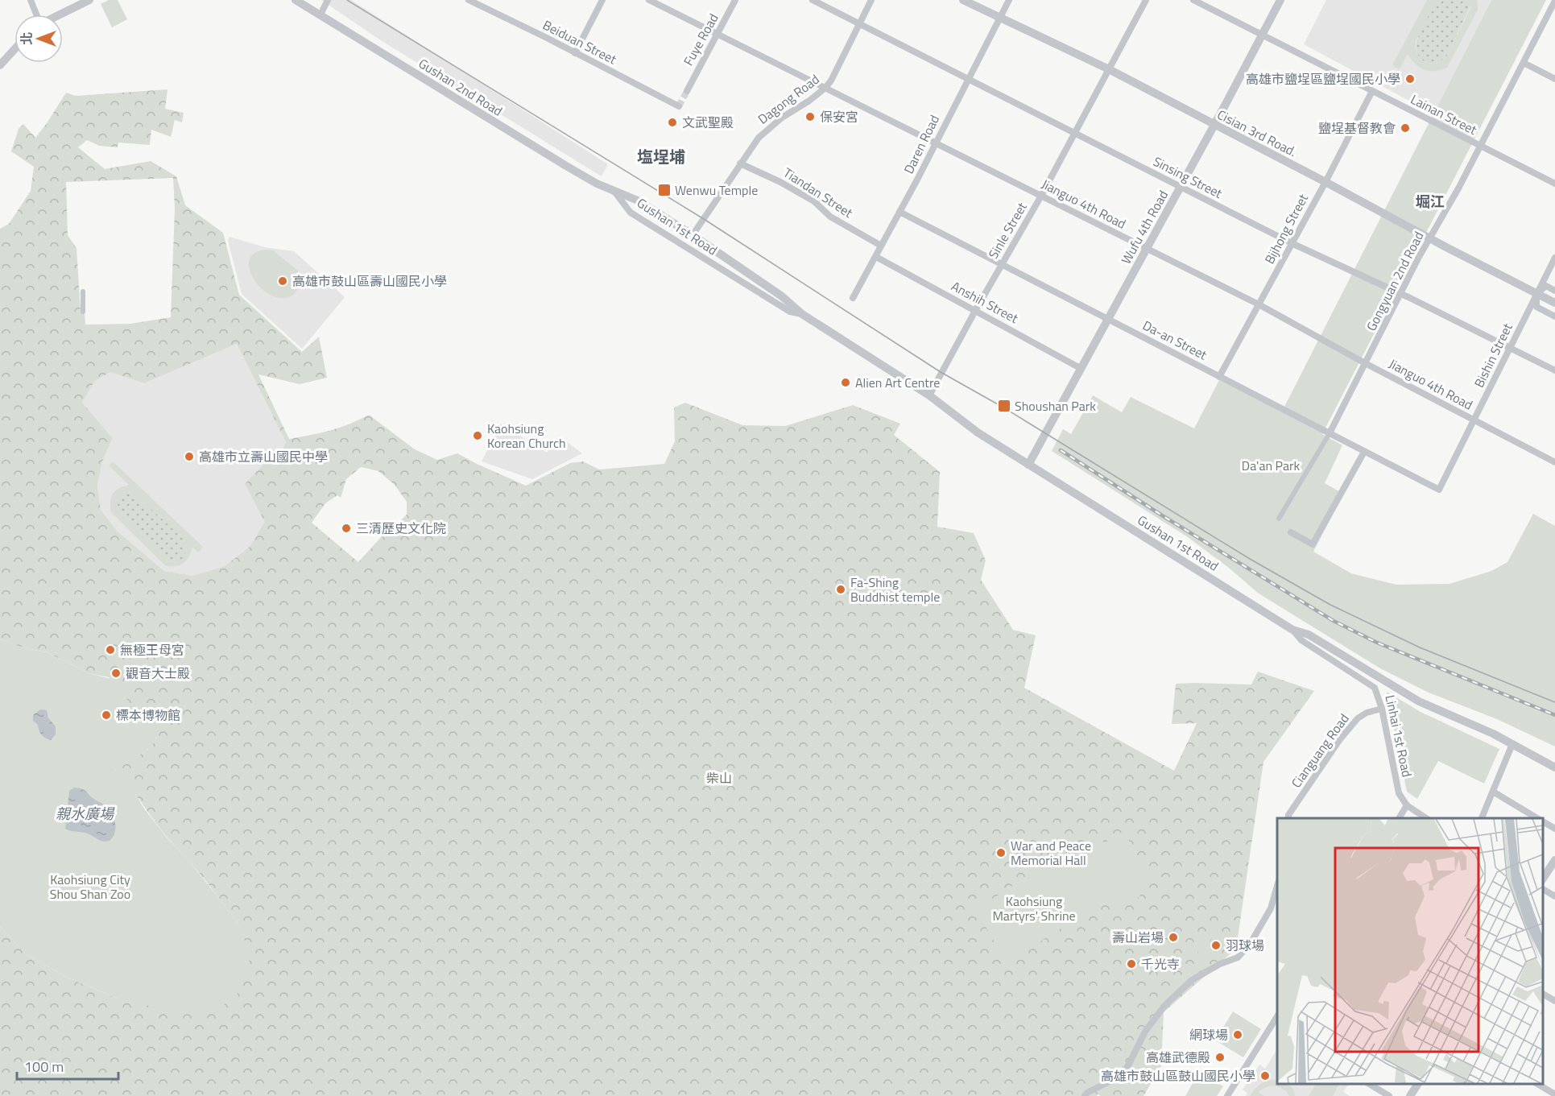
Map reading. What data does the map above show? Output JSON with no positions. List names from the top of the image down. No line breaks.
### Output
{"streets":{"street":["Fuye Road","Beiduan Street","Gushan 2nd Road","Dagong Road","Lainan Street","Cisian 3rd Road.","Daren Road","Sinsing Street","Tiandan Street","Jianguo 4th Road","Gushan 1st Road","Wufu 4th Road","Bijhong Street","Sinle Street","Gongyuan 2nd Road","Anshih Street","Da-an Street","Bishin Street","Linhai 1st Road","Cianguang Road"]},"crossings":[["Fuye Road","Jianguo 4th Road"],["Gushan 2nd Road","Gushan 1st Road"],["Dagong Road","Sinsing Street"],["Dagong Road","Tiandan Street"],["Dagong Road","Jianguo 4th Road"],["Dagong Road","Gushan 1st Road"],["Lainan Street","Wufu 4th Road"],["Lainan Street","Bijhong Street"],["Lainan Street","Gongyuan 2nd Road"],["Cisian 3rd Road.","Daren Road"],["Cisian 3rd Road.","Wufu 4th Road"],["Cisian 3rd Road.","Bijhong Street"],["Cisian 3rd Road.","Sinle Street"],["Cisian 3rd Road.","Gongyuan 2nd Road"],["Cisian 3rd Road.","Bishin Street"],["Daren Road","Sinsing Street"],["Daren Road","Tiandan Street"],["Daren Road","Jianguo 4th Road"],["Daren Road","Anshih Street"],["Daren Road","Da-an Street"],["Sinsing Street","Wufu 4th Road"],["Sinsing Street","Bijhong Street"],["Sinsing Street","Sinle Street"],["Sinsing Street","Gongyuan 2nd Road"],["Sinsing Street","Bishin Street"],["Jianguo 4th Road","Wufu 4th Road"],["Jianguo 4th Road","Bijhong Street"],["Jianguo 4th Road","Sinle Street"],["Jianguo 4th Road","Gongyuan 2nd Road"],["Jianguo 4th Road","Bishin Street"],["Gushan 1st Road","Wufu 4th Road"],["Gushan 1st Road","Sinle Street"],["Gushan 1st Road","Linhai 1st Road"],["Wufu 4th Road","Anshih Street"],["Wufu 4th Road","Da-an Street"],["Bijhong Street","Da-an Street"],["Sinle Street","Anshih Street"],["Sinle Street","Da-an Street"],["Gongyuan 2nd Road","Da-an Street"],["Da-an Street","Bishin Street"],["Linhai 1st Road","Cianguang Road"]],"districts":["塩埕埔","堀江"],"water":["親水廣場"],"parks":["Da'an Park","柴山","Kaohsiung City Shou Shan Zoo","Kaohsiung Martyrs' Shrine"],"places":{"other":["高雄市鹽埕區鹽埕國民小學","保安宮","文武聖殿","鹽埕基督教會","高雄市鼓山區壽山國民小學","Alien Art Centre","Kaohsiung Korean Church","高雄市立壽山國民中學","三清歷史文化院","Fa-Shing Buddhist temple","無極王母宮","觀音大士殿","標本博物館","War and Peace Memorial Hall","壽山岩場","羽球場","千光寺","網球場","高雄武德殿","高雄市鼓山區鼓山國民小學"],"transit":["Wenwu Temple","Shoushan Park"]},"scale_bar":"100 m","north":"left"}
